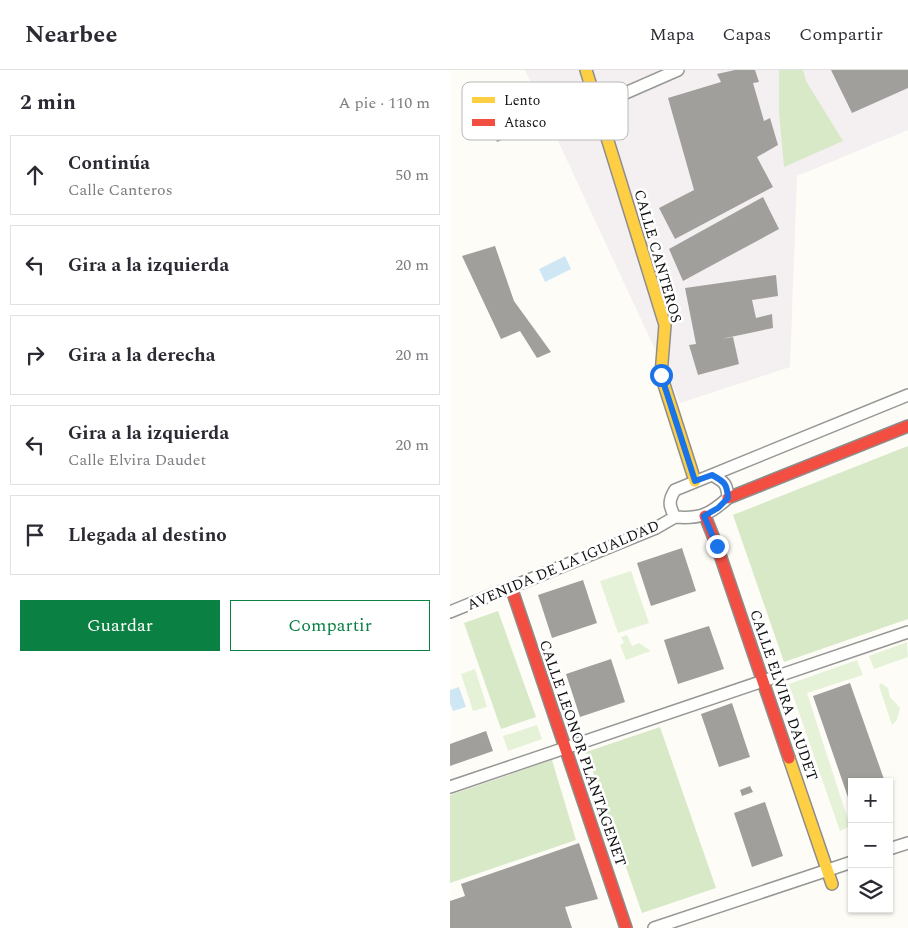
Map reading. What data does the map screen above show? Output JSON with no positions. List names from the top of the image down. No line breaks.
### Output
{"streets":{"street":["CALLE CANTEROS","AVENIDA DE LA IGUALDAD","CALLE ELVIRA DAUDET","CALLE LEONOR PLANTAGENET"]},"crossings":[["CALLE CANTEROS","AVENIDA DE LA IGUALDAD"],["CALLE CANTEROS","CALLE ELVIRA DAUDET"],["AVENIDA DE LA IGUALDAD","CALLE ELVIRA DAUDET"],["AVENIDA DE LA IGUALDAD","CALLE LEONOR PLANTAGENET"]],"legend":["Lento","Atasco"],"page":{"header":"Nearbee","nav":["Mapa","Capas","Compartir"],"heading":["2 min","A pie · 110 m"],"list":[["Continúa","Calle Canteros","50 m"],["Gira a la izquierda","20 m"],["Gira a la derecha","20 m"],["Gira a la izquierda","Calle Elvira Daudet","20 m"],"Llegada al destino"],"buttons":["Guardar","Compartir"],"map_buttons":["+","−"]}}
